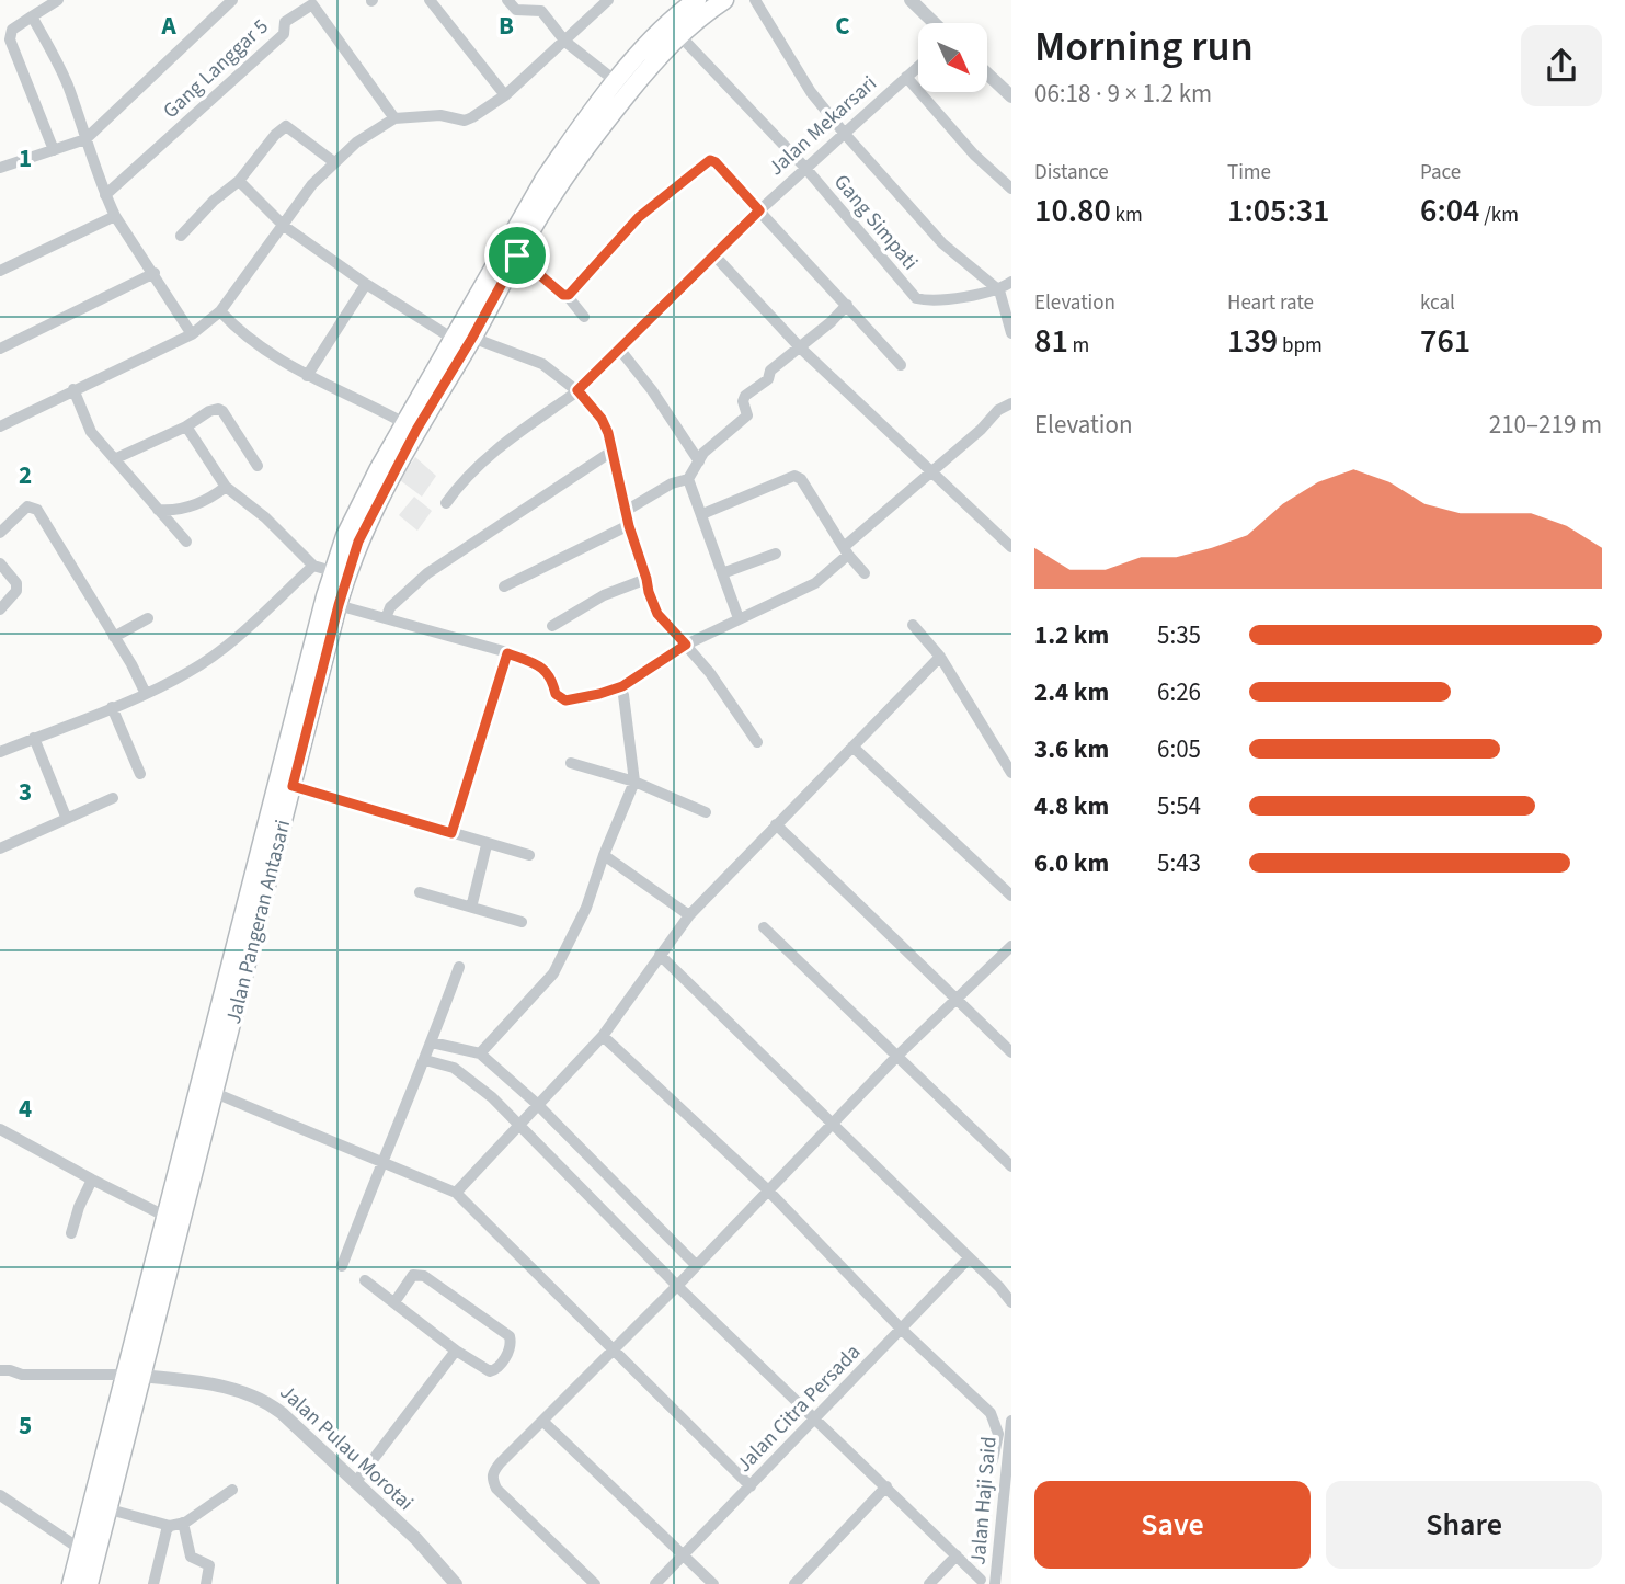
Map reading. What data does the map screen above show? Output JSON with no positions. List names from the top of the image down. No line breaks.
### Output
{"streets":{"main road":["Jalan Pangeran Antasari"],"street":["Gang Langgar 5","Jalan Mekarsari","Gang Simpati","Jalan Citra Persada","Jalan Pulau Morotai","Jalan Haji Said"]},"crossings":[["Jalan Mekarsari","Gang Simpati"],["Gang Simpati","Jalan Pangeran Antasari"],["Jalan Pangeran Antasari","Jalan Pulau Morotai"]],"north":"bottom right","page":{"heading":["Morning run","06:18 · 9 × 1.2 km"],"stats":[["Distance","10.80 km"],["Time","1:05:31"],["Pace","6:04 /km"],["Elevation","81 m"],["Heart rate","139 bpm"],["kcal","761"]],"chart":["Elevation","210–219 m"],"list":[{"name":"1.2 km","note":"5:35"},{"name":"2.4 km","note":"6:26"},{"name":"3.6 km","note":"6:05"},{"name":"4.8 km","note":"5:54"},{"name":"6.0 km","note":"5:43"}],"buttons":["Save","Share"]},"grid":{"columns":["A","B","C"],"rows":["1","2","3","4","5"]}}
